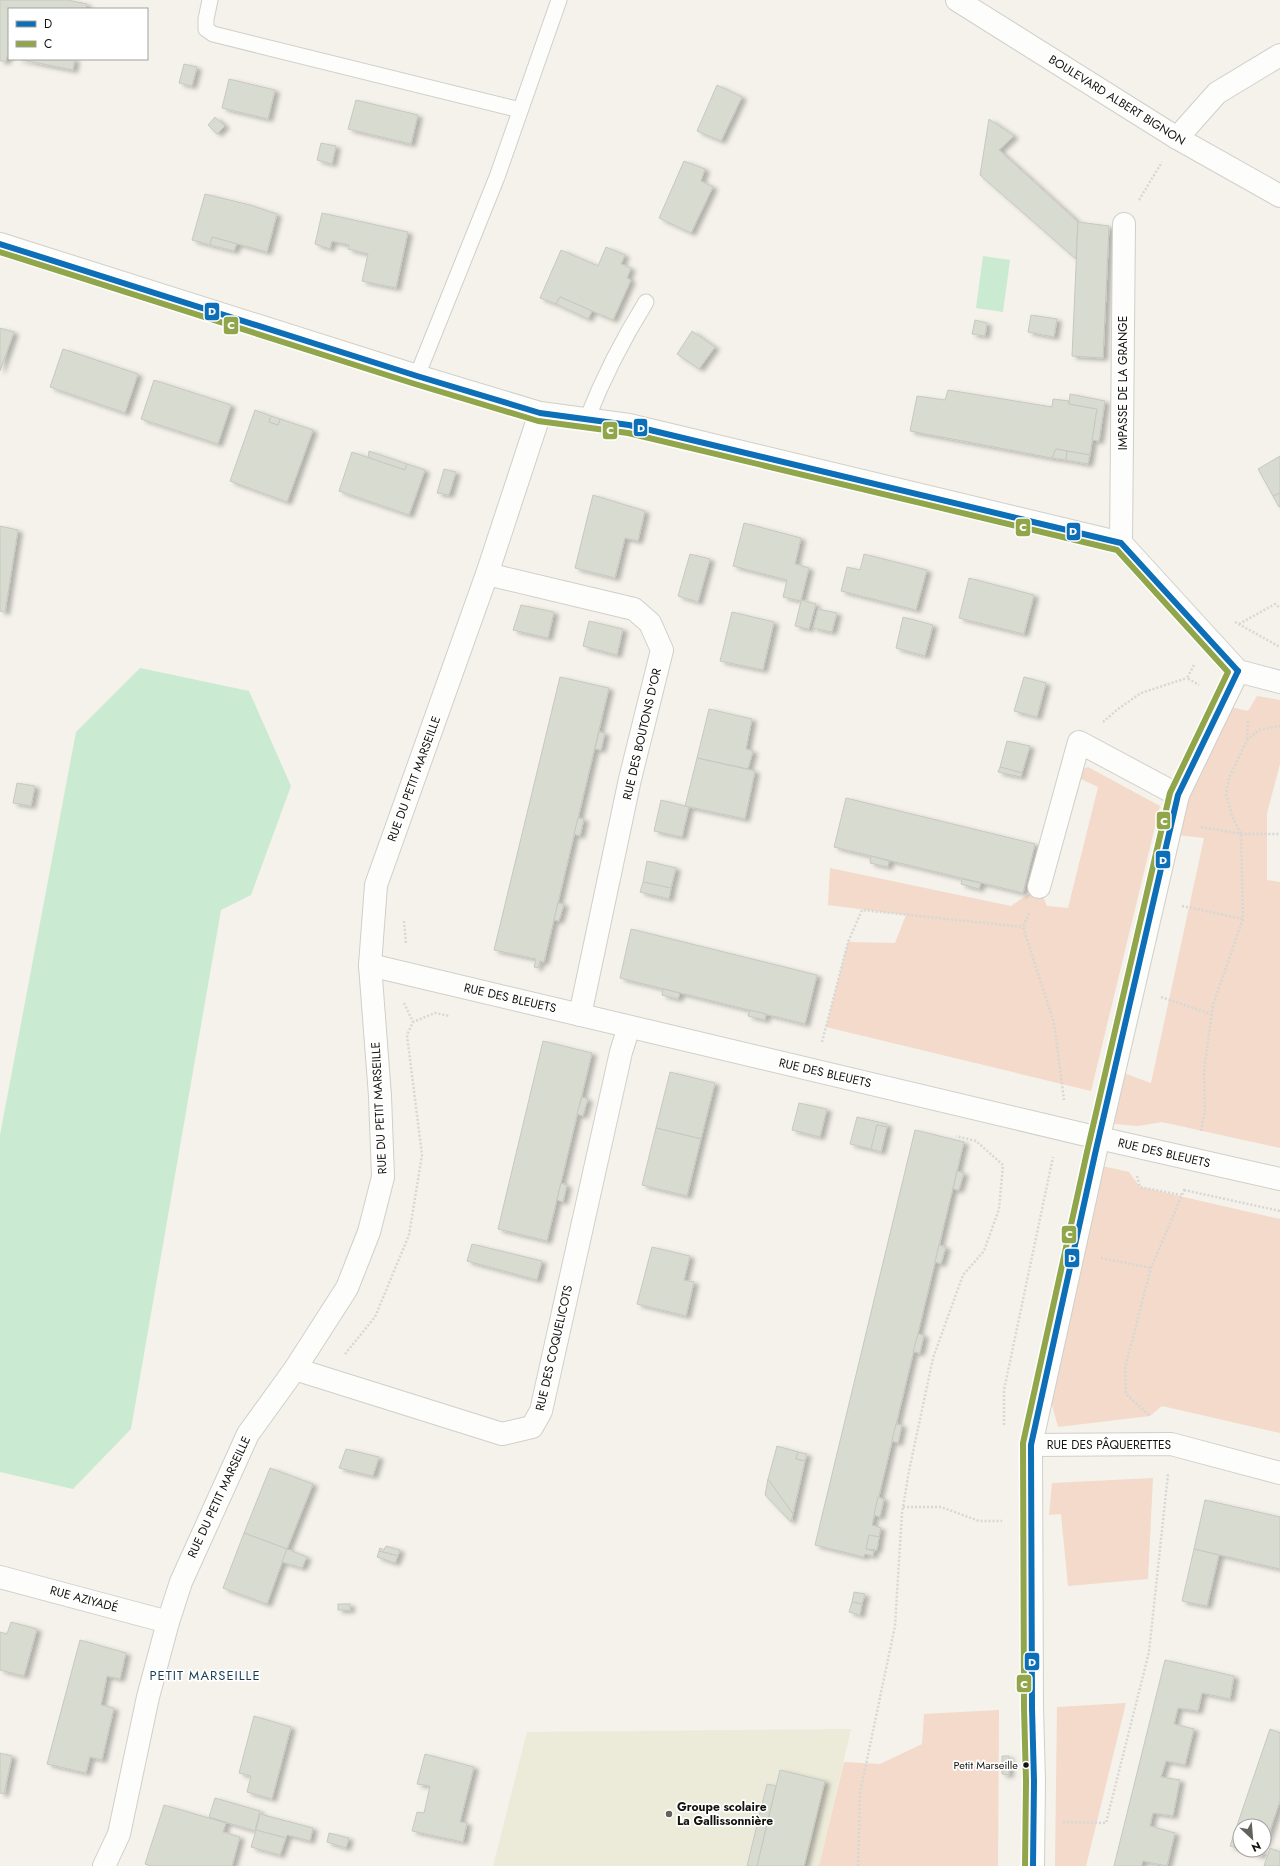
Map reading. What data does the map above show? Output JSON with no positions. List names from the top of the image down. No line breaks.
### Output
{"streets":{"street":["BOULEVARD ALBERT BIGNON","IMPASSE DE LA GRANGE","RUE DES BOUTONS D'OR","RUE DU PETIT MARSEILLE","RUE DES BLEUETS","RUE DES COQUELICOTS","RUE DES PÂQUERETTES","RUE AZIYADÉ"]},"crossings":[["RUE DES BOUTONS D'OR","RUE DU PETIT MARSEILLE"],["RUE DES BOUTONS D'OR","RUE DES BLEUETS"],["RUE DU PETIT MARSEILLE","RUE DES BLEUETS"],["RUE DU PETIT MARSEILLE","RUE DES COQUELICOTS"],["RUE DU PETIT MARSEILLE","RUE AZIYADÉ"],["RUE DES BLEUETS","RUE DES COQUELICOTS"]],"districts":["PETIT MARSEILLE"],"places":["Petit Marseille","Groupe scolaire La Gallissonnière"],"lines":["transit line D","transit line C"],"legend":["D","C"],"north":"bottom right"}
